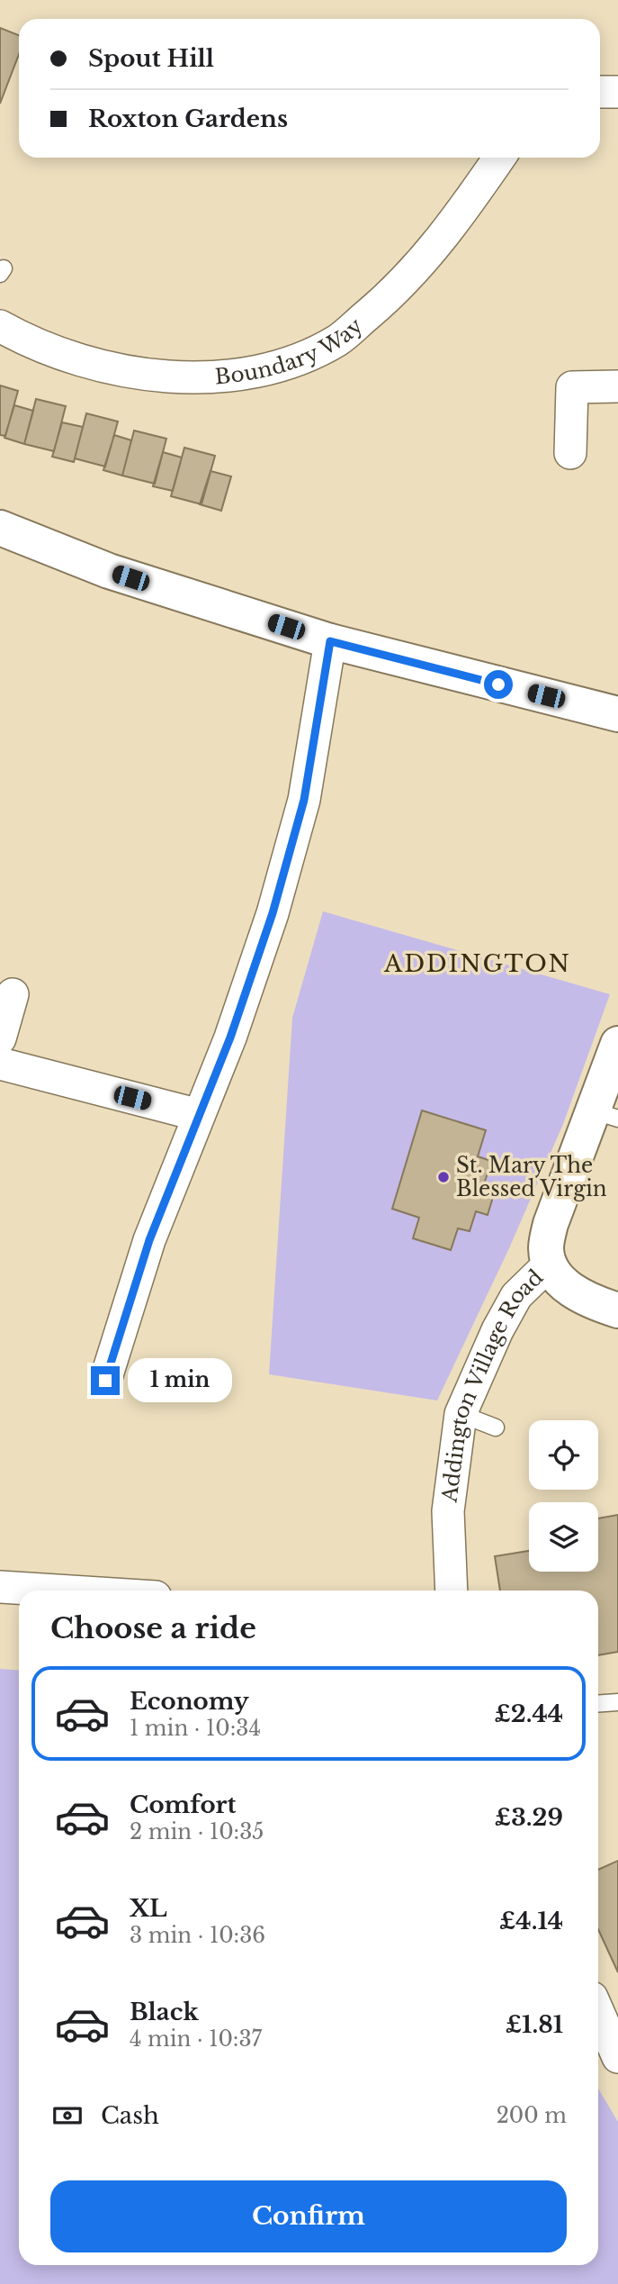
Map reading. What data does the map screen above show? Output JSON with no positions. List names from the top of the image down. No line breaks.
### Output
{"streets":{"street":["Boundary Way","Addington Village Road"]},"districts":["ADDINGTON"],"places":["St. Mary The Blessed Virgin"],"page":{"banner":["Spout Hill","Roxton Gardens"],"bubble":"1 min","heading":"Choose a ride","list":[{"name":"Economy","note":"1 min · 10:34","value":"£2.44"},{"name":"Comfort","note":"2 min · 10:35","value":"£3.29"},{"name":"XL","note":"3 min · 10:36","value":"£4.14"},{"name":"Black","note":"4 min · 10:37","value":"£1.81"}],"pay":["Cash","200 m"],"buttons":"Confirm"}}
